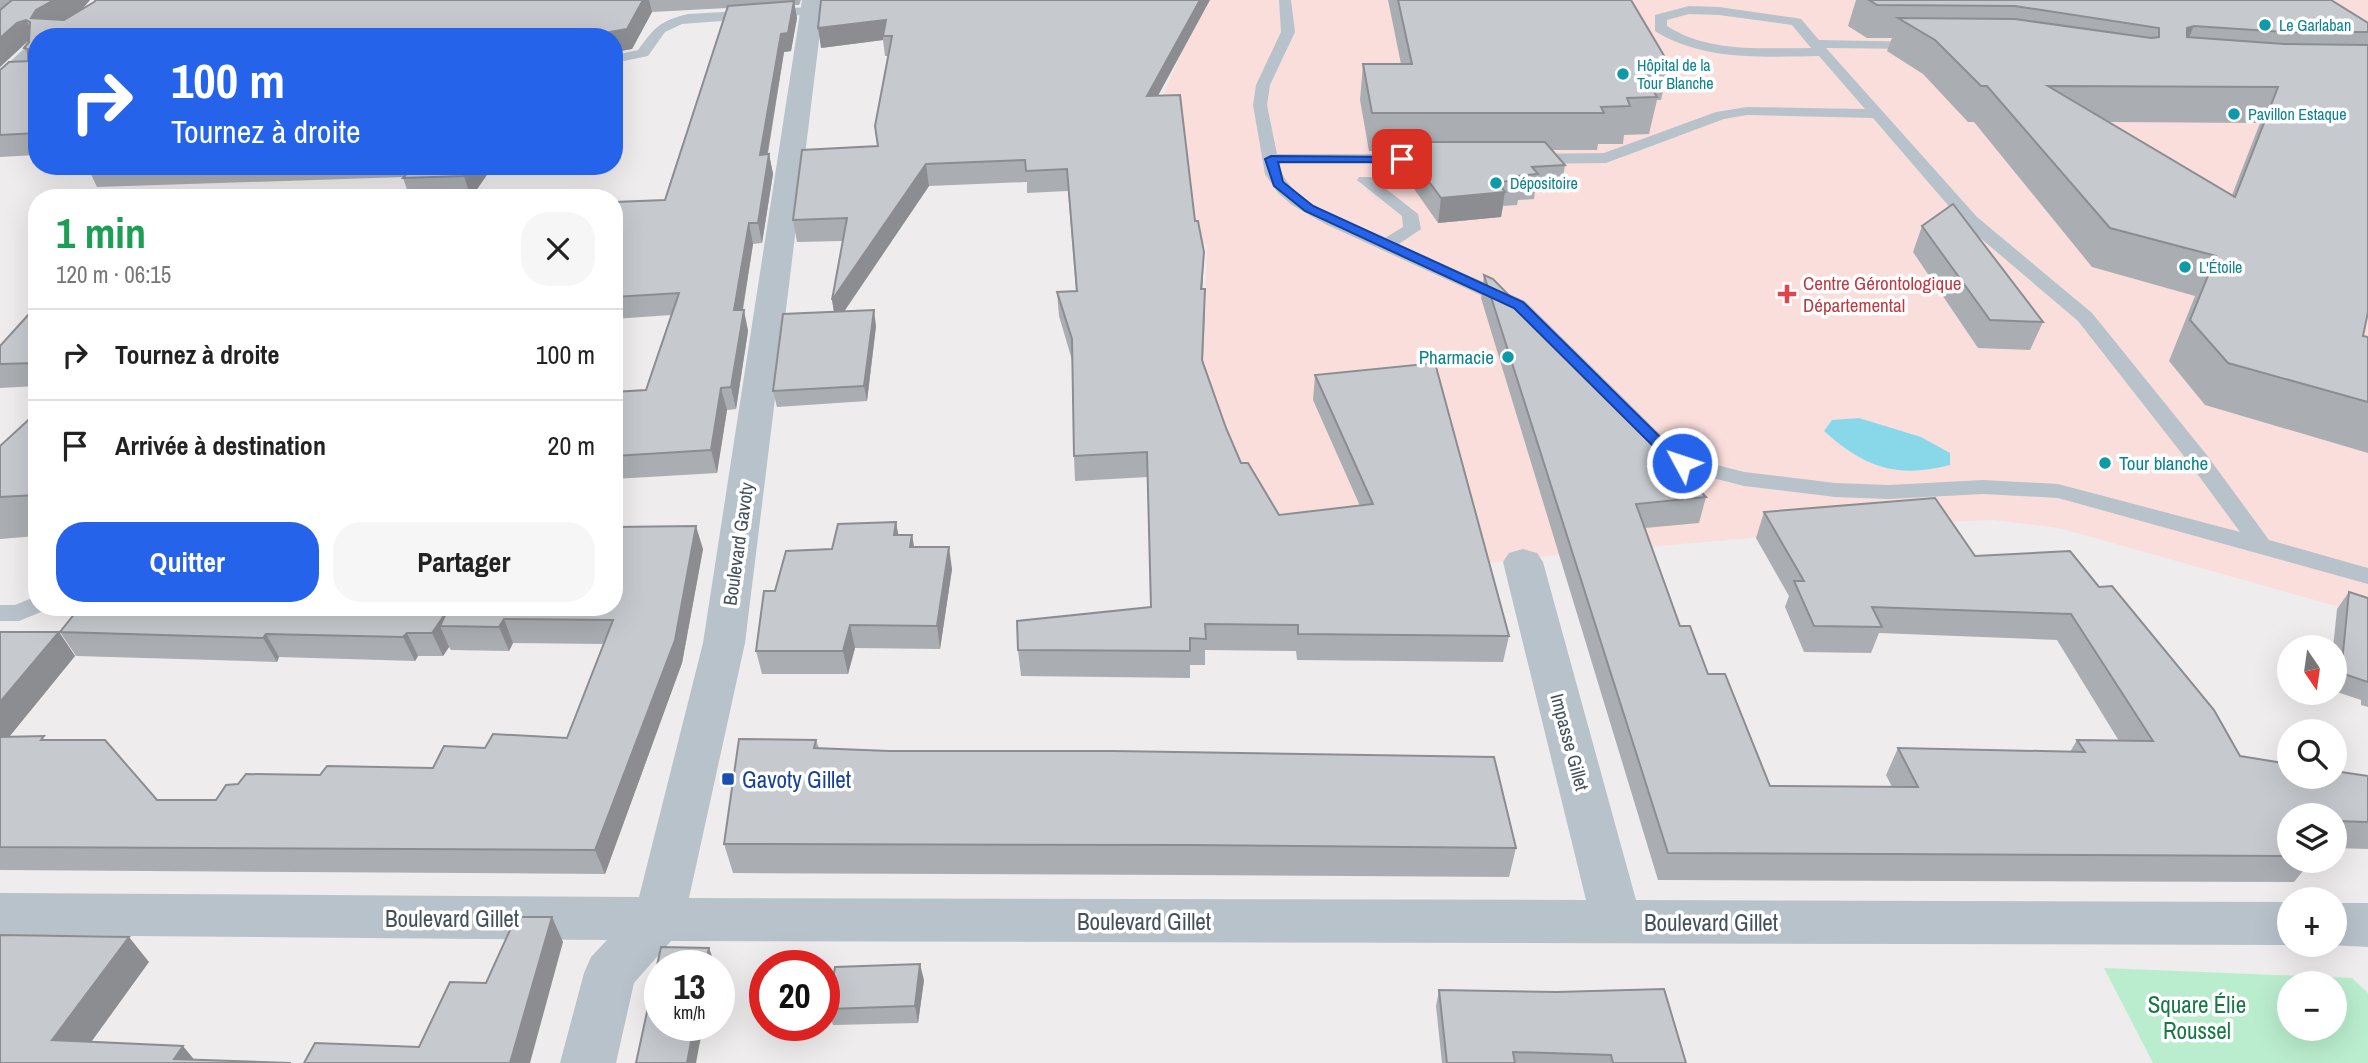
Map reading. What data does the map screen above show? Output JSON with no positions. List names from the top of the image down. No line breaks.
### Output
{"streets":{"street":["Boulevard Gavoty","Impasse Gillet","Boulevard Gillet"]},"crossings":[["Boulevard Gavoty","Boulevard Gillet"],["Impasse Gillet","Boulevard Gillet"]],"parks":["Square Élie Roussel"],"places":{"other":["Le Garlaban","Hôpital de la Tour Blanche","Pavillon Estaque","Dépositoire","L'Étoile","Pharmacie","Tour blanche"],"health":["Centre Gérontologique Départemental"],"transit":["Gavoty Gillet"]},"north":"bottom","page":{"turn":["100 m","Tournez à droite"],"heading":["1 min","120 m · 06:15"],"list":[{"name":"Tournez à droite","value":"100 m"},{"name":"Arrivée à destination","value":"20 m"}],"buttons":["Quitter","Partager"],"map_buttons":["+","−"],"speed":"13 km/h","limit":"20"}}
